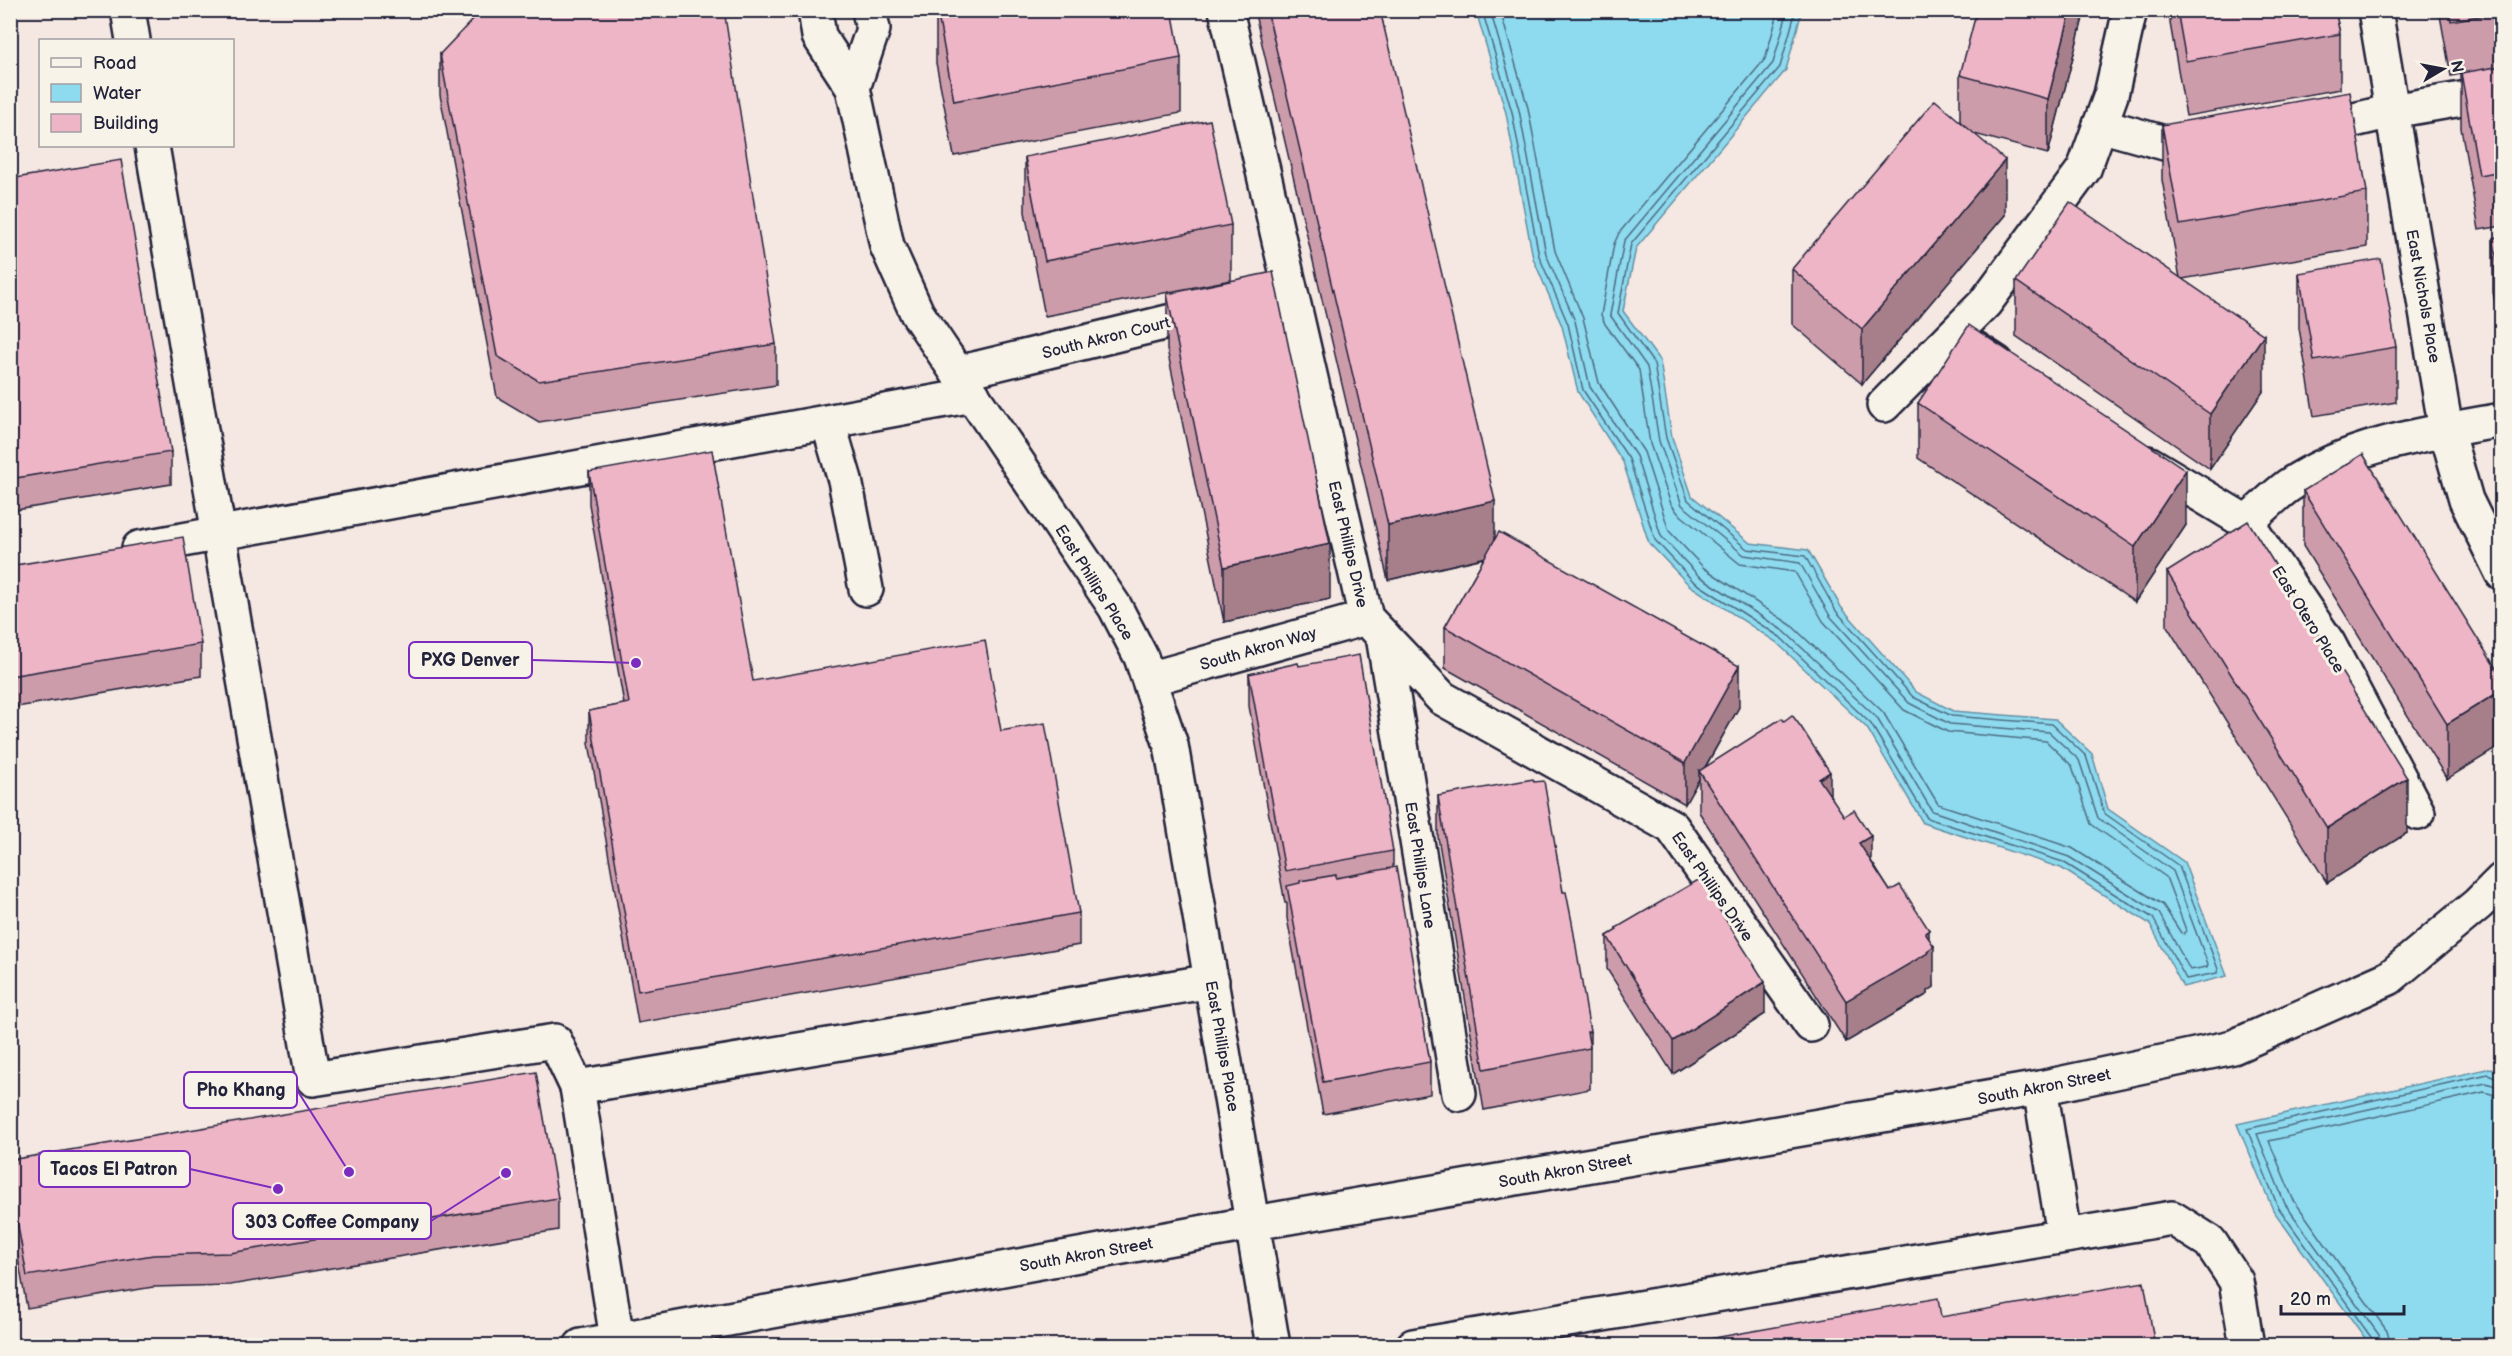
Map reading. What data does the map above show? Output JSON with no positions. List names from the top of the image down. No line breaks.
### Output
{"streets":{"street":["East Nichols Place","South Akron Court","East Phillips Drive","East Phillips Place","East Otero Place","South Akron Way","East Phillips Lane","South Akron Street"]},"crossings":[["South Akron Court","East Phillips Place"],["East Phillips Drive","South Akron Way"],["East Phillips Drive","East Phillips Lane"],["East Phillips Place","South Akron Way"],["East Phillips Place","South Akron Street"],["South Akron Way","East Phillips Lane"]],"places":["PXG Denver","Pho Khang","303 Coffee Company","Tacos El Patron"],"legend":["Road","Water","Building"],"scale_bar":"20 m","north":"right"}
